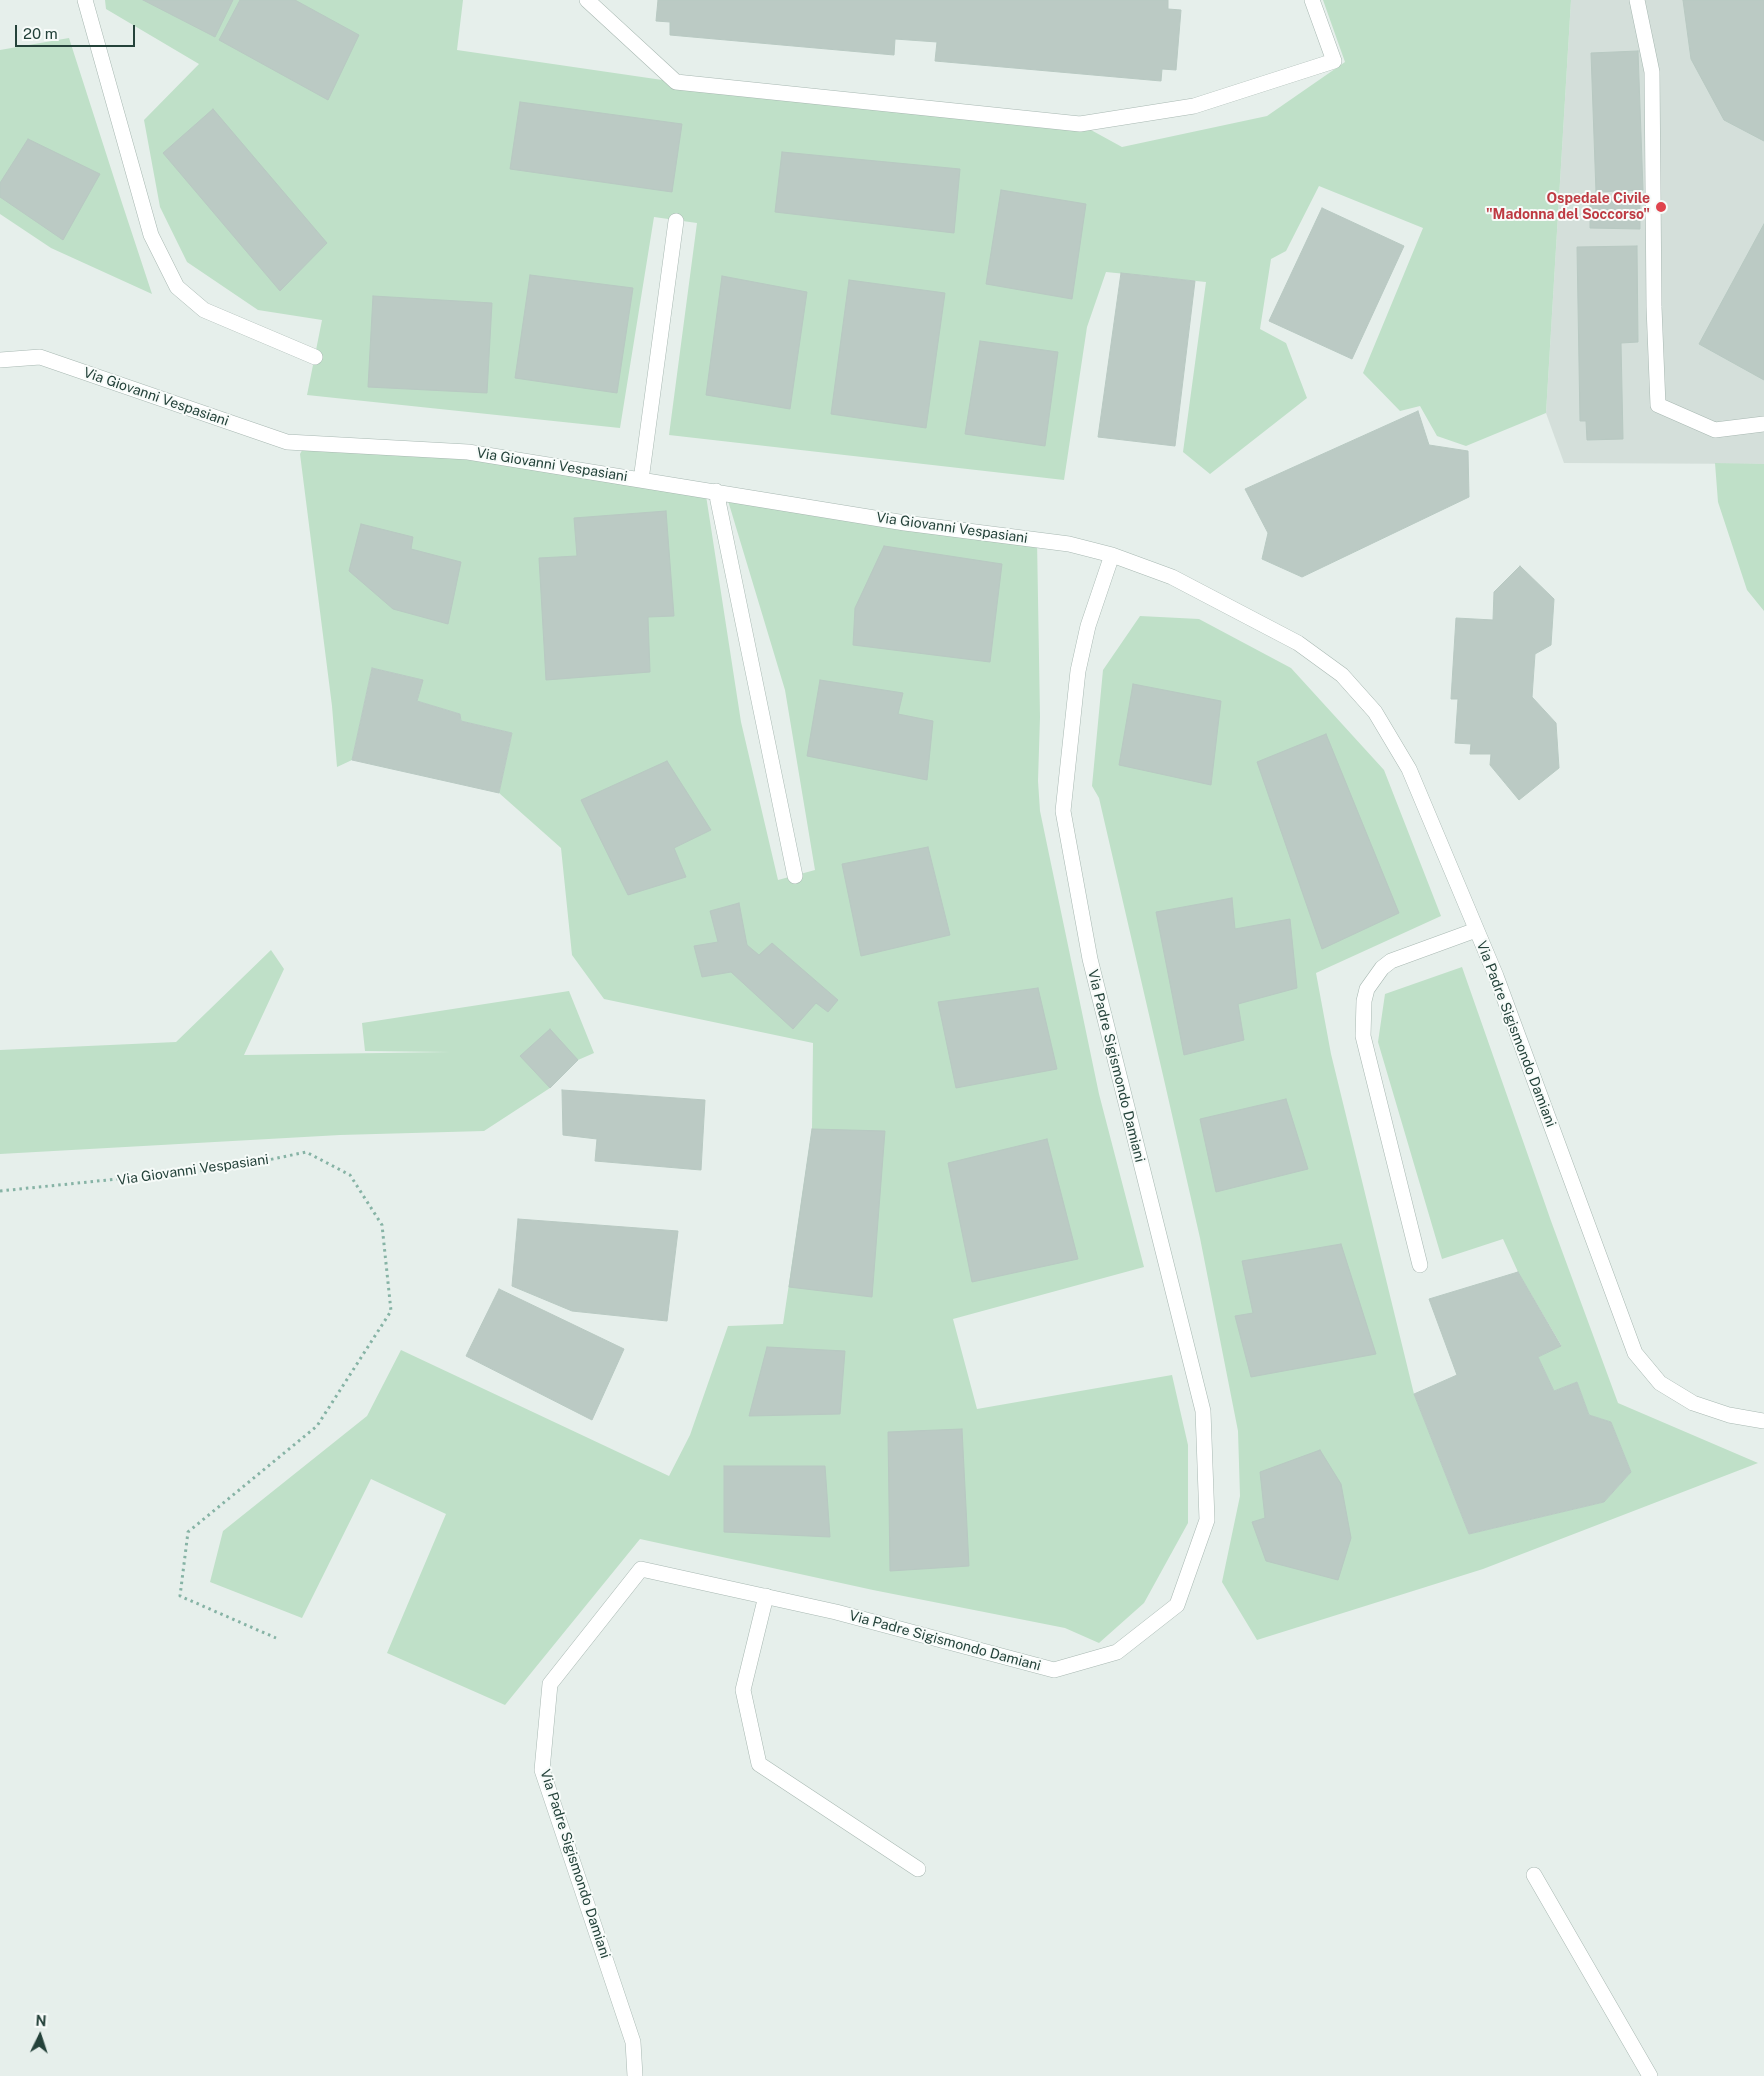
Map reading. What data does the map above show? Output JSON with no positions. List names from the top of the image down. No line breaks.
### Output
{"streets":{"street":["Via Giovanni Vespasiani","Via Padre Sigismondo Damiani"]},"crossings":[["Via Giovanni Vespasiani","Via Padre Sigismondo Damiani"]],"places":["Ospedale Civile \"Madonna del Soccorso\""],"scale_bar":"20 m","north":"top"}
